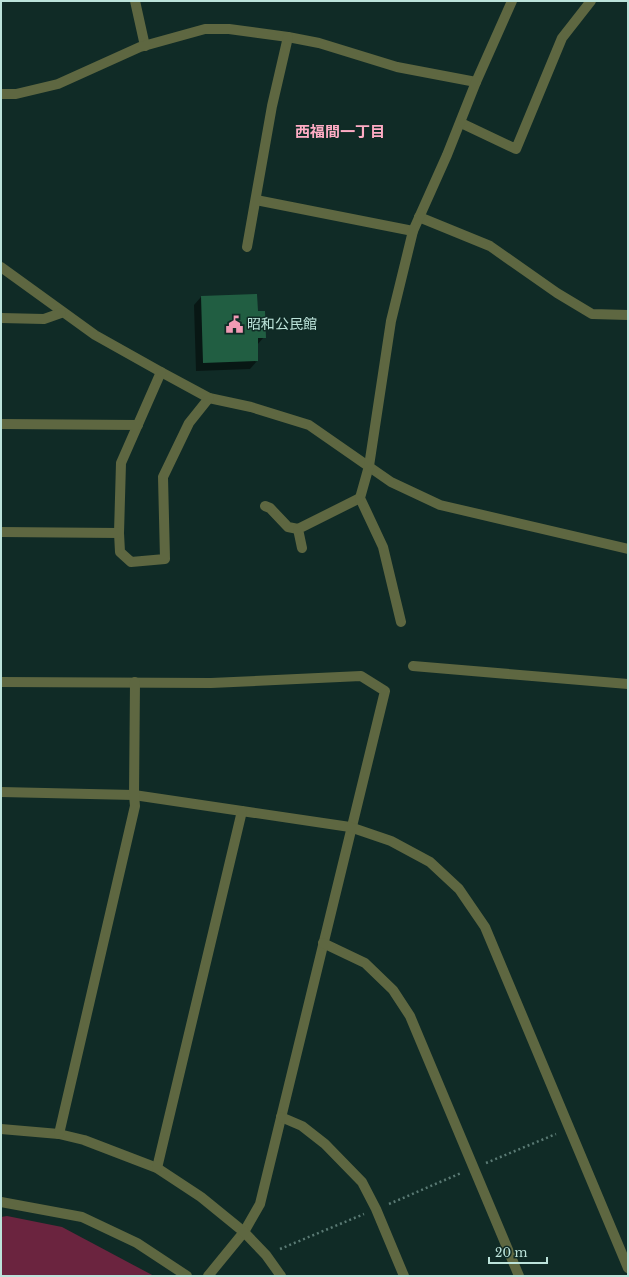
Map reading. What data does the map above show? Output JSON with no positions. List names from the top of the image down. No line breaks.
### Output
{"districts":["西福間一丁目"],"places":{"public building":["昭和公民館"]},"scale_bar":"20 m"}
